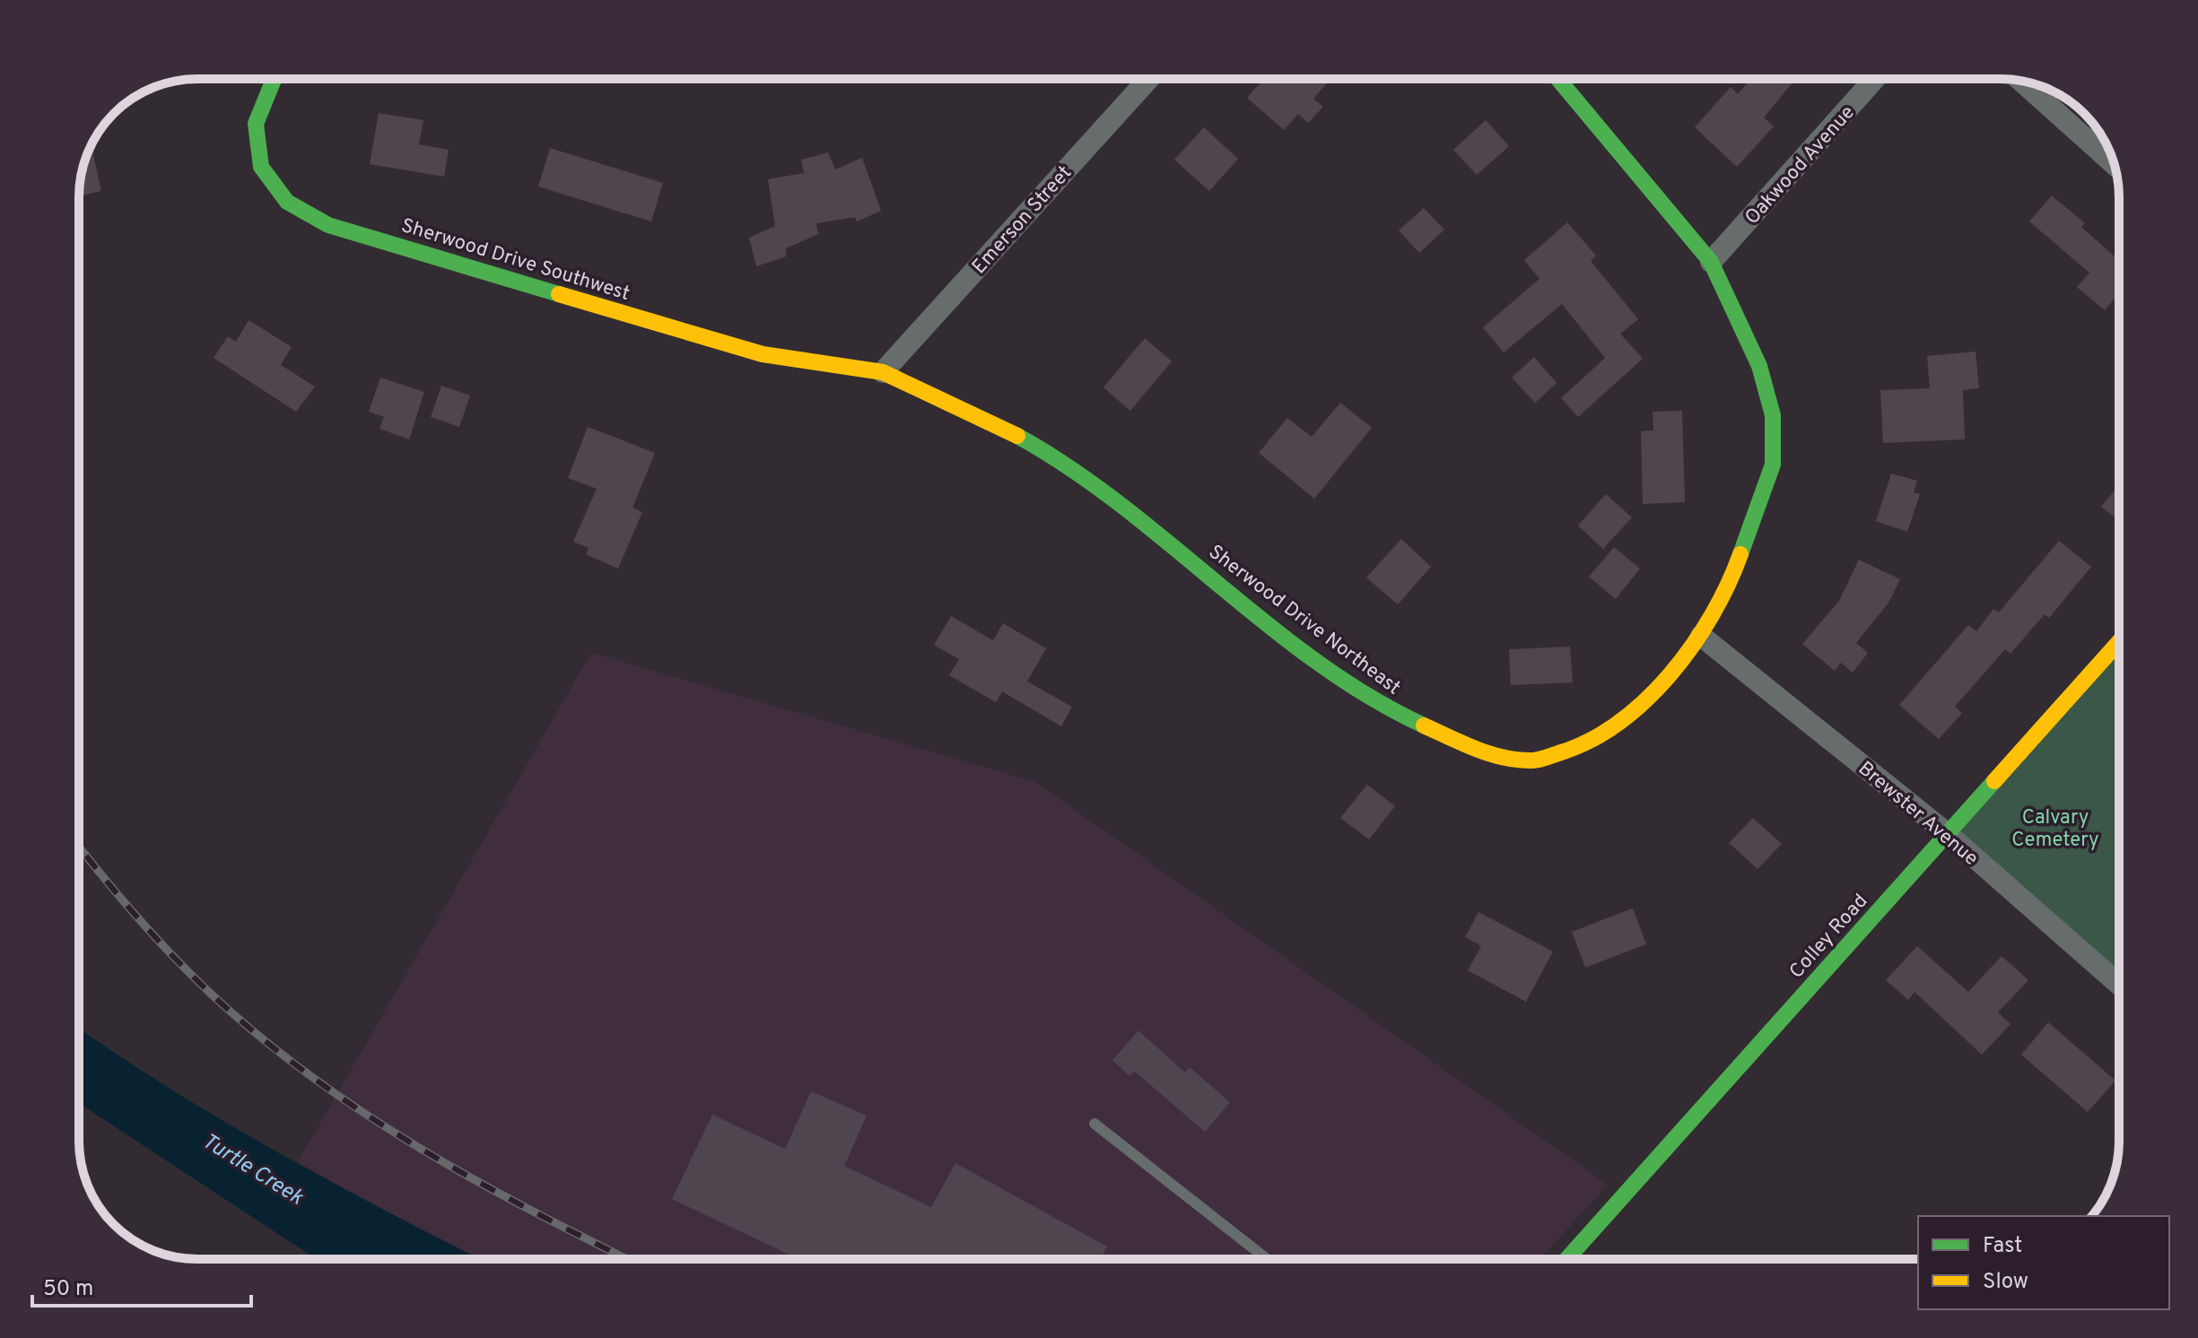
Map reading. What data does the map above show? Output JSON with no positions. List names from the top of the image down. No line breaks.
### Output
{"streets":{"street":["Oakwood Avenue","Emerson Street","Sherwood Drive Southwest","Sherwood Drive Northeast","Brewster Avenue","Colley Road"]},"crossings":[["Oakwood Avenue","Sherwood Drive Northeast"],["Emerson Street","Sherwood Drive Southwest"],["Emerson Street","Sherwood Drive Northeast"],["Sherwood Drive Southwest","Sherwood Drive Northeast"],["Sherwood Drive Northeast","Brewster Avenue"],["Brewster Avenue","Colley Road"]],"water":["Turtle Creek"],"parks":["Calvary Cemetery"],"legend":["Fast","Slow"],"scale_bar":"50 m"}
